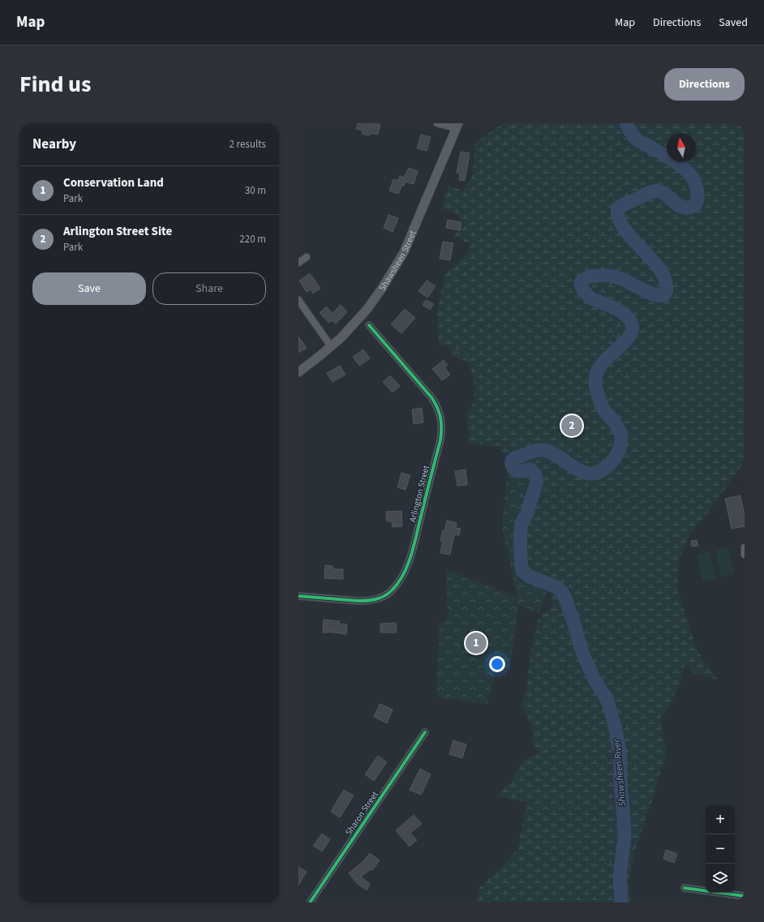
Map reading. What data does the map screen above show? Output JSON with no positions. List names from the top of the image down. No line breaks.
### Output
{"streets":{"main road":["Shawsheen Street"],"street":["Arlington Street","Sharon Street"]},"water":["Shawsheen River"],"north":"top","page":{"header":"Map","nav":["Map","Directions","Saved"],"title":"Find us","buttons":["Directions",["Save","Share"]],"heading":["Nearby","2 results"],"list":[{"mark":"1","name":"Conservation Land","note":"Park","value":"30 m"},{"mark":"2","name":"Arlington Street Site","note":"Park","value":"220 m"}],"pins":["2","1"],"map_buttons":["+","−"]}}
